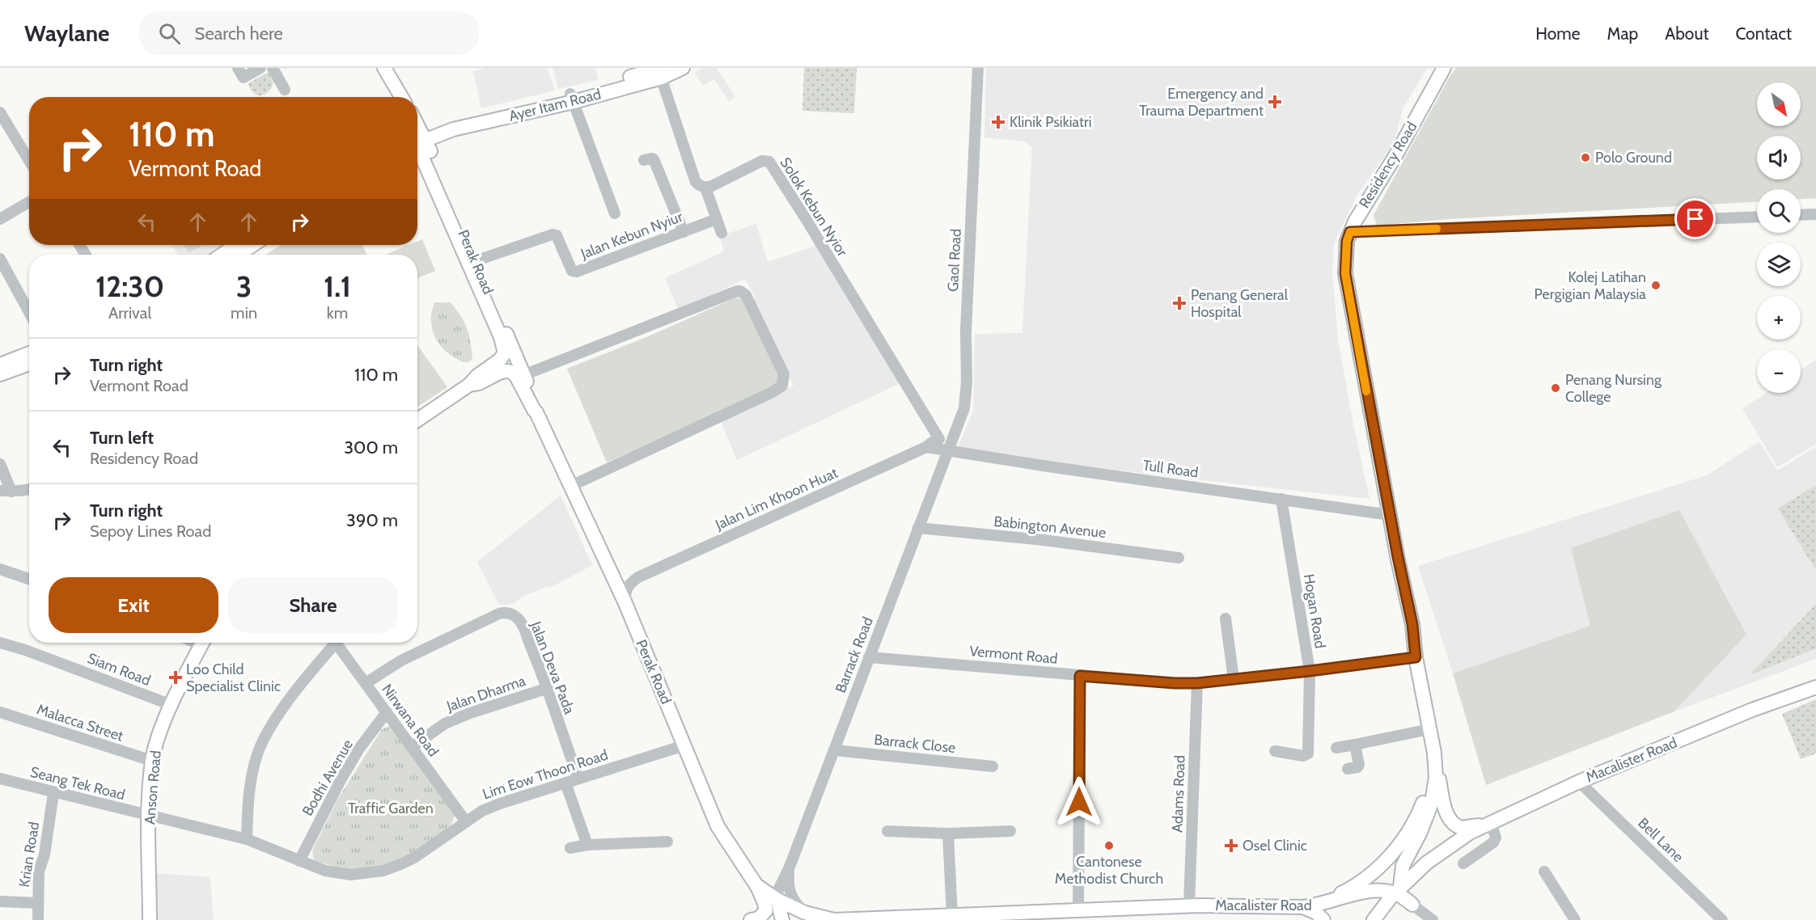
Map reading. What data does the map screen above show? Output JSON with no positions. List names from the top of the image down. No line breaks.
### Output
{"streets":{"main road":["Ayer Itam Road","Residency Road","Perak Road","Macalister Road","Anson Road"],"street":["Solok Kebun Nyior","Jalan Kebun Nyiur","Gaol Road","Tull Road","Jalan Lim Khoon Huat","Babington Avenue","Hogan Road","Barrack Road","Vermont Road","Jalan Deva Pada","Siam Road","Jalan Dharma","Nirwana Road","Malacca Street","Barrack Close","Lim Eow Thoon Road","Bodhi Avenue","Seang Tek Road","Adams Road","Bell Lane","Krian Road"]},"crossings":[["Residency Road","Tull Road"],["Residency Road","Vermont Road"],["Solok Kebun Nyior","Jalan Lim Khoon Huat"],["Jalan Kebun Nyiur","Perak Road"],["Gaol Road","Tull Road"],["Gaol Road","Barrack Road"],["Perak Road","Jalan Lim Khoon Huat"],["Perak Road","Barrack Road"],["Perak Road","Macalister Road"],["Perak Road","Lim Eow Thoon Road"],["Tull Road","Hogan Road"],["Tull Road","Barrack Road"],["Babington Avenue","Barrack Road"],["Hogan Road","Vermont Road"],["Barrack Road","Vermont Road"],["Barrack Road","Barrack Close"],["Barrack Road","Macalister Road"],["Vermont Road","Adams Road"],["Jalan Deva Pada","Jalan Dharma"],["Jalan Deva Pada","Nirwana Road"],["Jalan Deva Pada","Lim Eow Thoon Road"],["Siam Road","Anson Road"],["Jalan Dharma","Nirwana Road"],["Nirwana Road","Lim Eow Thoon Road"],["Nirwana Road","Bodhi Avenue"],["Malacca Street","Anson Road"],["Macalister Road","Adams Road"],["Macalister Road","Bell Lane"],["Lim Eow Thoon Road","Bodhi Avenue"],["Lim Eow Thoon Road","Seang Tek Road"],["Lim Eow Thoon Road","Anson Road"],["Seang Tek Road","Anson Road"],["Seang Tek Road","Krian Road"]],"parks":["Traffic Garden"],"places":{"health":["Emergency and Trauma Department","Klinik Psikiatri","Penang General Hospital","Loo Child Specialist Clinic","Osel Clinic"],"other":["Polo Ground","Kolej Latihan Pergigian Malaysia","Penang Nursing College","Cantonese Methodist Church"]},"north":"bottom right","page":{"header":"Waylane","search":"Search here","nav":["Home","Map","About","Contact"],"map_buttons":["+","−"],"turn":["110 m","Vermont Road"],"eta":["12:30","Arrival","3","min","1.1","km"],"list":[{"name":"Turn right","note":"Vermont Road","value":"110 m"},{"name":"Turn left","note":"Residency Road","value":"300 m"},{"name":"Turn right","note":"Sepoy Lines Road","value":"390 m"}],"buttons":["Exit","Share"]}}
